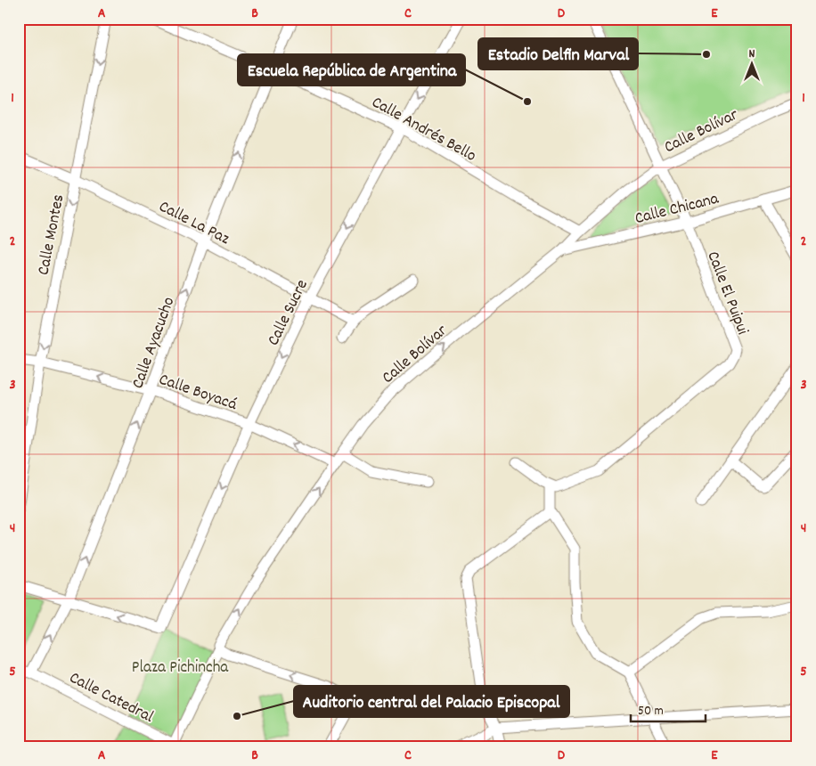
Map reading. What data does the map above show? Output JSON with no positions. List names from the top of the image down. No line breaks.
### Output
{"streets":{"street":["Calle Andrés Bello","Calle Bolívar","Calle Chicana","Calle La Paz","Calle Montes","Calle El Puipui","Calle Sucre","Calle Ayacucho","Calle Boyacá","Calle Catedral"]},"crossings":[["Calle Andrés Bello","Calle Bolívar"],["Calle Andrés Bello","Calle Sucre"],["Calle Andrés Bello","Calle Ayacucho"],["Calle Bolívar","Calle Chicana"],["Calle Bolívar","Calle El Puipui"],["Calle Bolívar","Calle Boyacá"],["Calle Bolívar","Calle Catedral"],["Calle Chicana","Calle El Puipui"],["Calle La Paz","Calle Montes"],["Calle La Paz","Calle Sucre"],["Calle La Paz","Calle Ayacucho"],["Calle Montes","Calle Boyacá"],["Calle Sucre","Calle Ayacucho"],["Calle Sucre","Calle Boyacá"],["Calle Ayacucho","Calle Boyacá"],["Calle Ayacucho","Calle Catedral"]],"one_way":["Calle Bolívar","Calle Montes","Calle Sucre","Calle Ayacucho","Calle Boyacá"],"parks":["Plaza Pichincha"],"places":["Estadio Delfin Marval","Escuela República de Argentina","Auditorio central del Palacio Episcopal"],"scale_bar":"50 m","north":"top","grid":{"columns":["A","B","C","D","E"],"rows":["1","2","3","4","5"]}}
